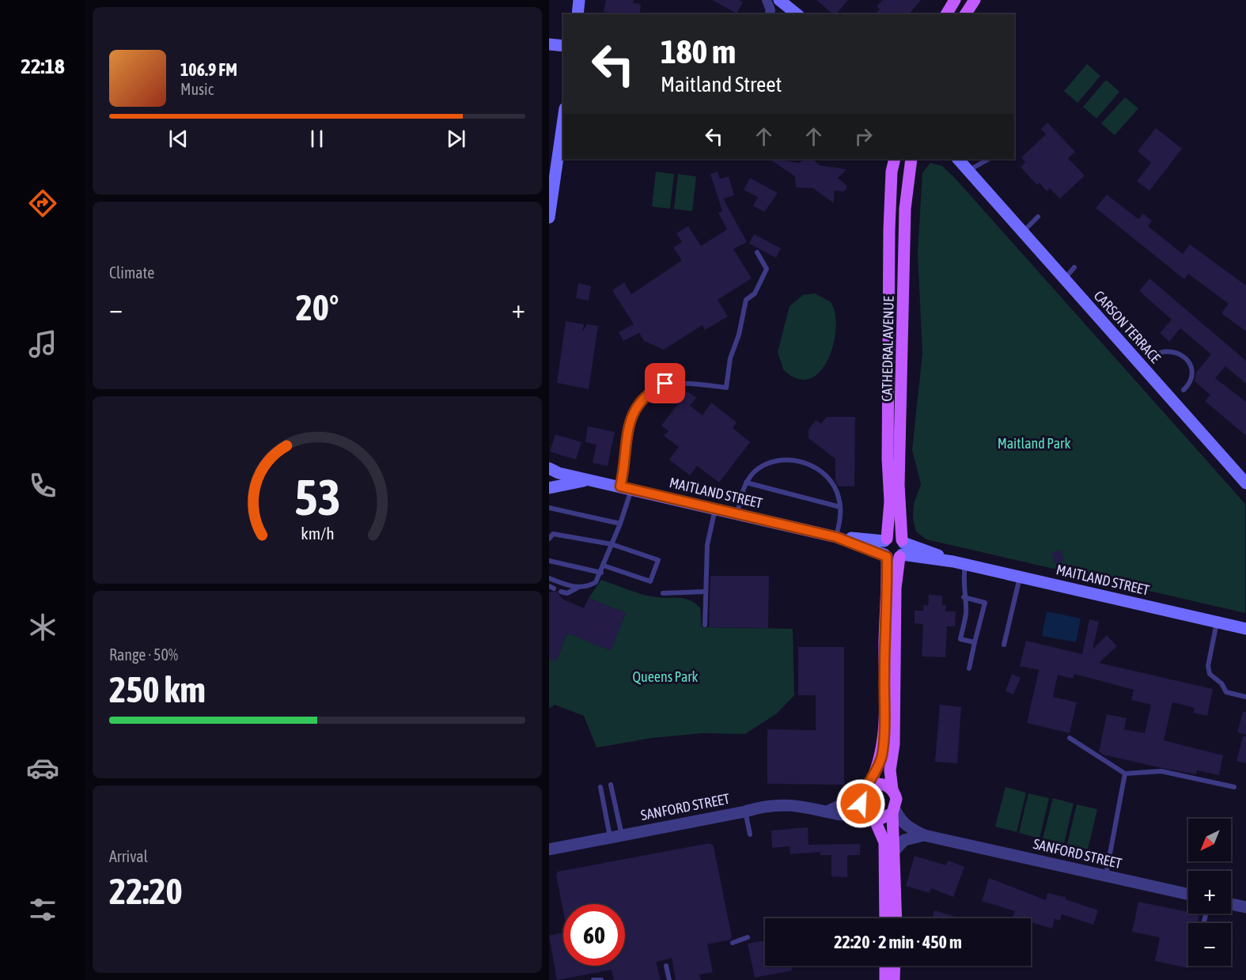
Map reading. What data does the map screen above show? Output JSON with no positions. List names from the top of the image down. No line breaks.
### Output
{"streets":{"main road":["CARSON TERRACE","CATHEDRAL AVENUE","MAITLAND STREET"],"street":["SANFORD STREET"]},"crossings":[["CATHEDRAL AVENUE","MAITLAND STREET"],["CATHEDRAL AVENUE","SANFORD STREET"]],"parks":["Maitland Park","Queens Park"],"north":"bottom left","page":{"tabs":"22:18","turn":["180 m","Maitland Street"],"song":["106.9 FM","Music"],"tile":["Climate",["Range · 50%","250 km"],["Arrival","22:20"]],"heat":["−","20°","+"],"map_buttons":["+","−"],"limit":"60","trip":"22:20 · 2 min · 450 m","gauge":["53","km/h"]}}
